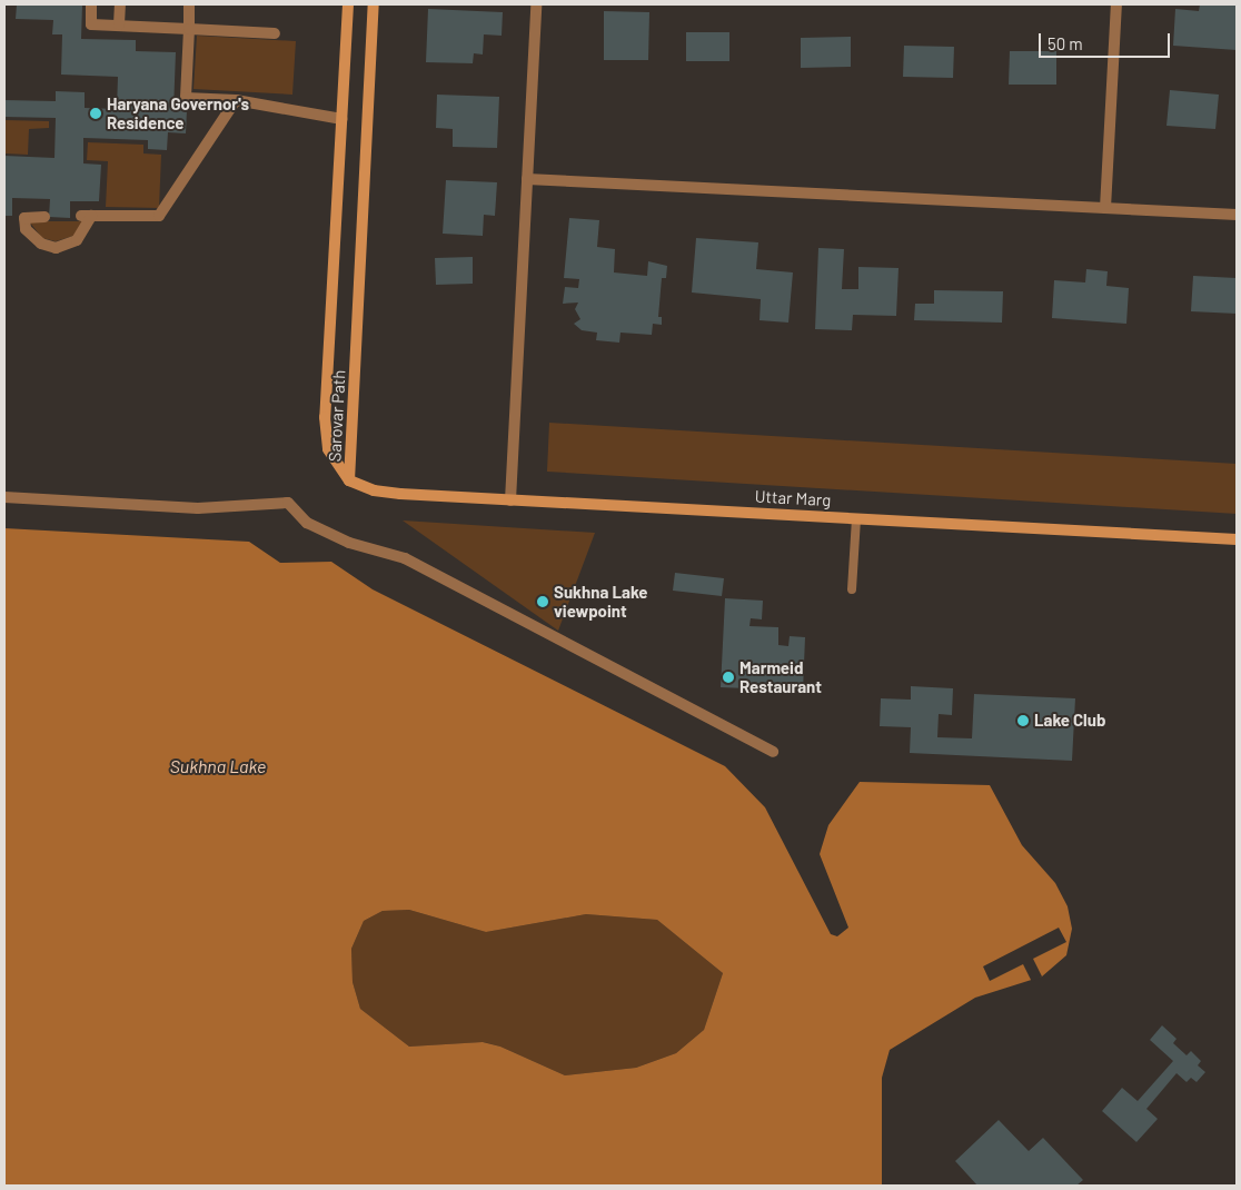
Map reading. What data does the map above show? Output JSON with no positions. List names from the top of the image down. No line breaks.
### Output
{"streets":{"main road":["Sarovar Path","Uttar Marg"]},"crossings":[["Sarovar Path","Uttar Marg"]],"water":["Sukhna Lake"],"places":["Haryana Governor's Residence","Sukhna Lake viewpoint","Marmeid Restaurant","Lake Club"],"scale_bar":"50 m"}
